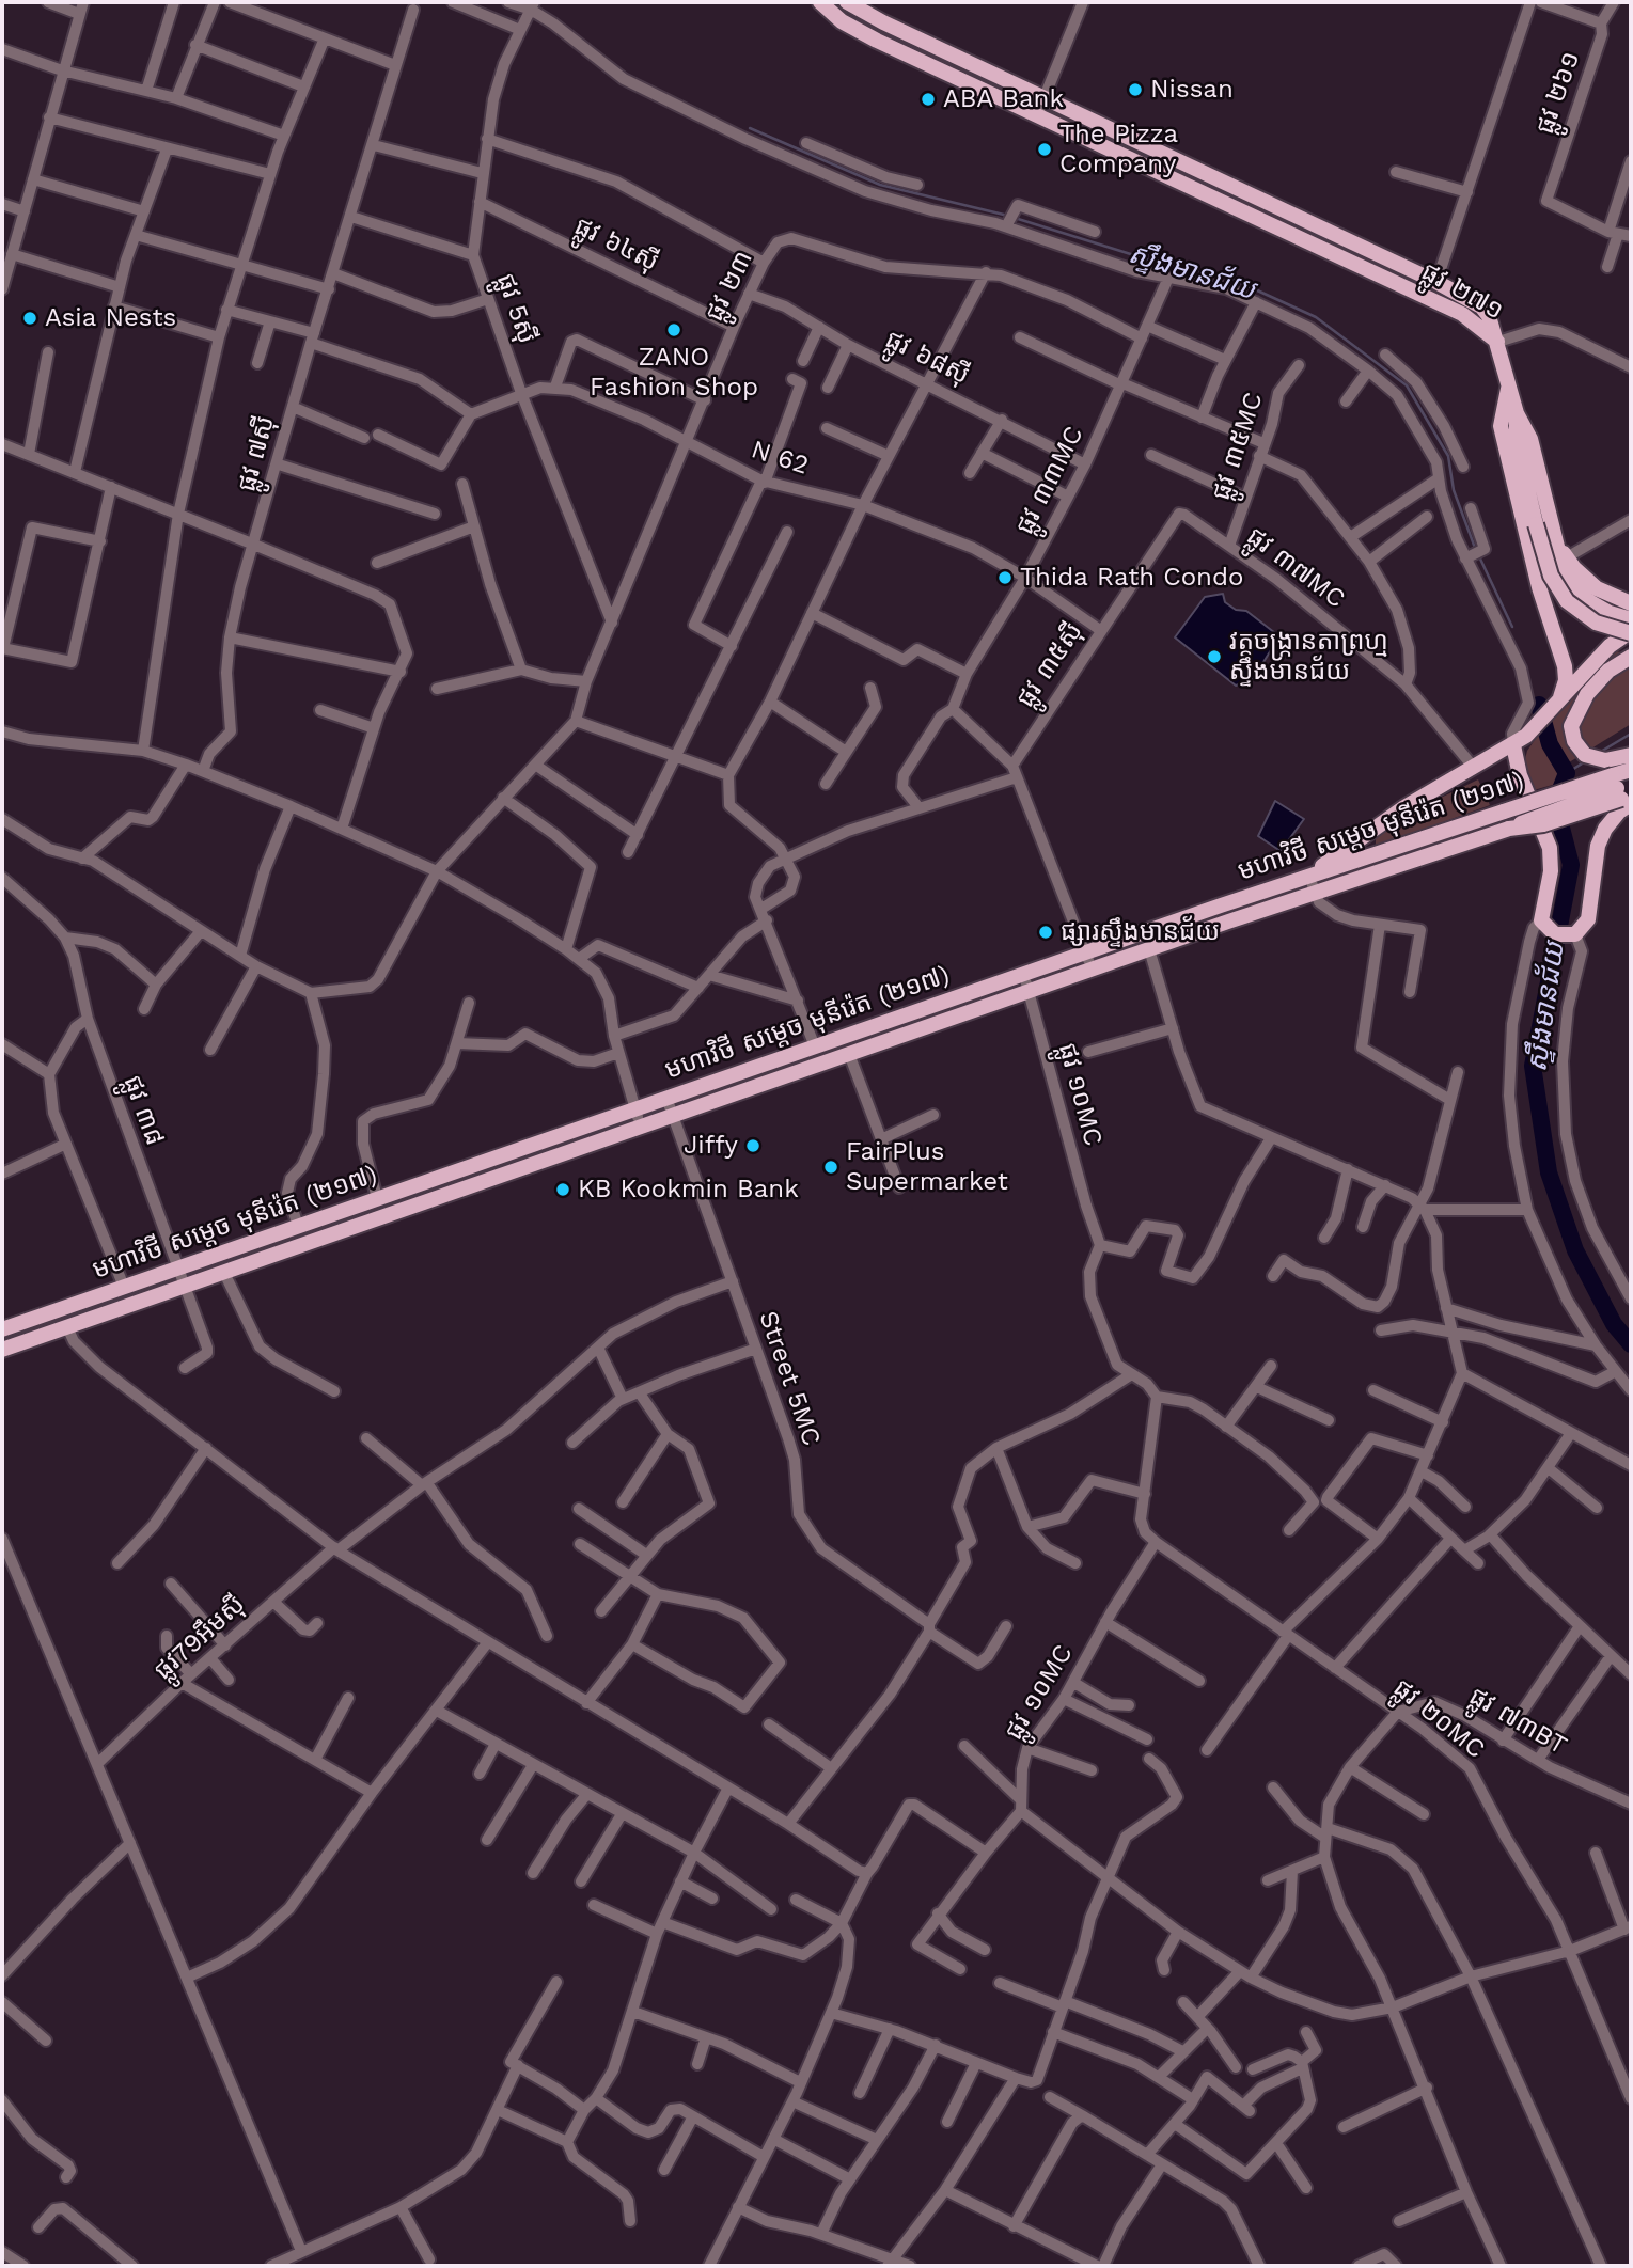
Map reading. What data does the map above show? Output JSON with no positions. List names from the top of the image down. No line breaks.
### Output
{"streets":{"main road":["ផ្លូវ ២៧១","មហាវិថី សម្តេច មុនីរ៉េត (២១៧)"],"street":["ផ្លូវ ២៦១","ផ្លូវ ៦៤ស៊ី","ផ្លូវ ២៣","ផ្លូវ 5ស៊ី","ផ្លូវ ៦៨ស៊ី","ផ្លូវ ៣៥MC","ផ្លូវ ៧ស៊ី","N 62","ផ្លូវ ៣៣MC","ផ្លូវ ៣៧MC","ផ្លូវ ៣៥ស៊ី","ផ្លូវ ១០MC","ផ្លូវ ៣៨","Street 5MC","ផ្លូវ79អឹមស៊ី","ផ្លូវ ២០MC","ផ្លូវ ៧៣BT"]},"crossings":[["ផ្លូវ ៦៤ស៊ី","ផ្លូវ ២៣"],["ផ្លូវ ៦៤ស៊ី","ផ្លូវ 5ស៊ី"],["ផ្លូវ ២៣","ផ្លូវ 5ស៊ី"],["ផ្លូវ ២៣","ផ្លូវ ៦៨ស៊ី"],["ផ្លូវ ២៣","N 62"],["ផ្លូវ ២៣","ផ្លូវ ៣៣MC"],["ផ្លូវ 5ស៊ី","N 62"],["ផ្លូវ ៦៨ស៊ី","ផ្លូវ ៣៣MC"],["ផ្លូវ ៣៥MC","ផ្លូវ ៣៧MC"],["N 62","ផ្លូវ ៣៣MC"],["N 62","ផ្លូវ ៣៥ស៊ី"],["ផ្លូវ ៣៧MC","ផ្លូវ ៣៥ស៊ី"],["មហាវិថី សម្តេច មុនីរ៉េត (២១៧)","ផ្លូវ ១០MC"],["មហាវិថី សម្តេច មុនីរ៉េត (២១៧)","ផ្លូវ ៣៨"],["មហាវិថី សម្តេច មុនីរ៉េត (២១៧)","Street 5MC"],["ផ្លូវ ១០MC","ផ្លូវ ២០MC"],["Street 5MC","ផ្លូវ79អឹមស៊ី"],["ផ្លូវ ២០MC","ផ្លូវ ៧៣BT"]],"water":["ស្ទឹងមានជ័យ"],"places":["Nissan","ABA Bank","The Pizza Company","Asia Nests","ZANO Fashion Shop","Thida Rath Condo","វត្តចង្ក្រានតាព្រហ្ម ស្ទឹងមានជ័យ","ផ្សារស្ទឹងមានជ័យ","Jiffy","FairPlus Supermarket","KB Kookmin Bank"]}
